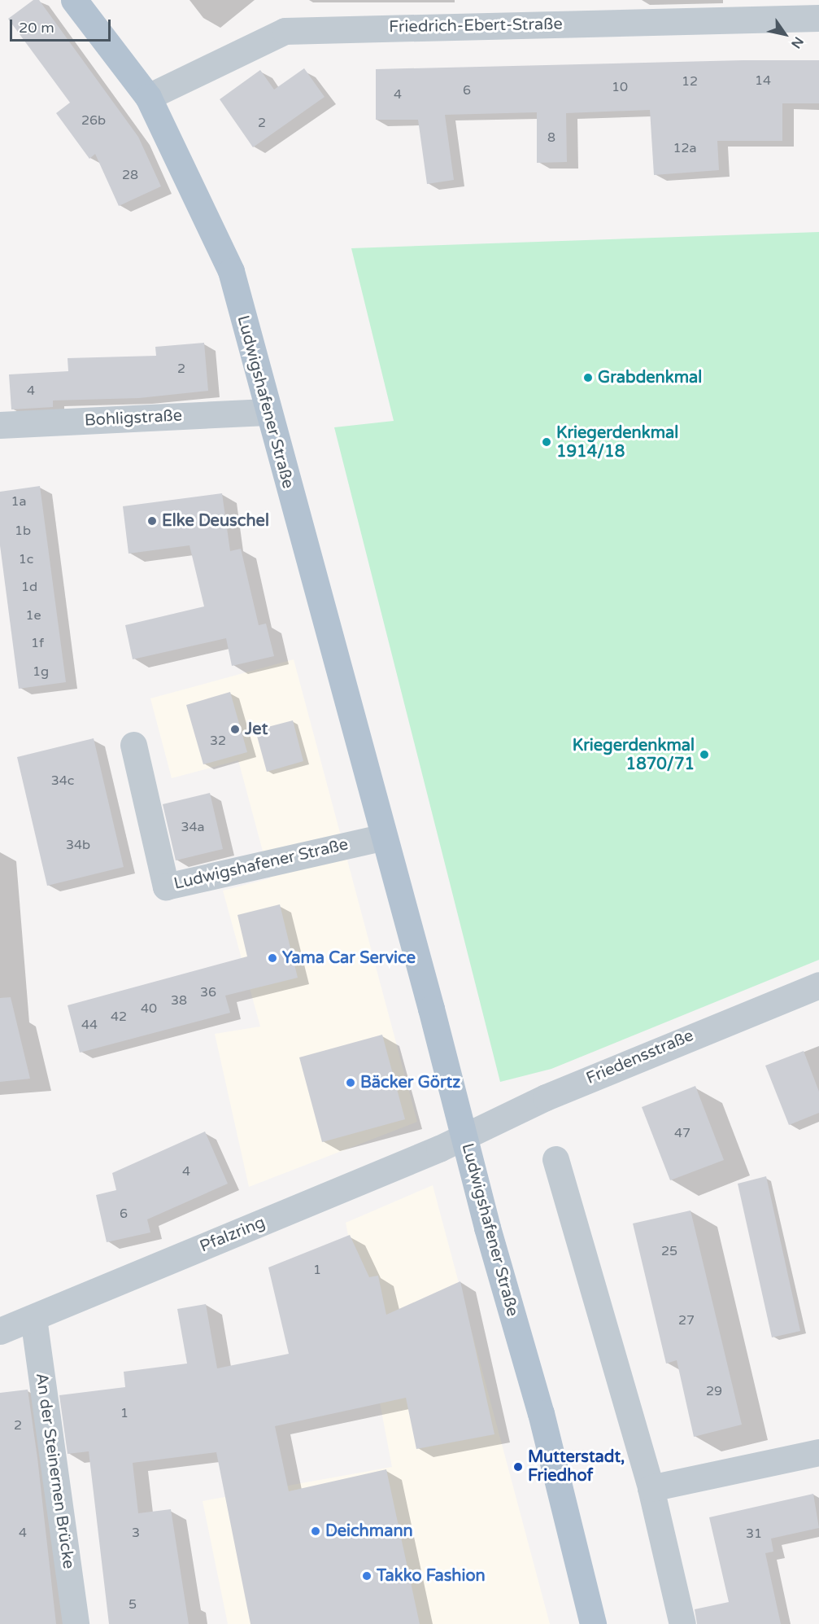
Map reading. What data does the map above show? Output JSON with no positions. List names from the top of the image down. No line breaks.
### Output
{"streets":{"main road":["Ludwigshafener Straße"],"street":["Friedrich-Ebert-Straße","Bohligstraße","Friedensstraße","Pfalzring","An der Steinernen Brücke"]},"crossings":[["Friedrich-Ebert-Straße","Ludwigshafener Straße"],["Ludwigshafener Straße","Bohligstraße"],["Ludwigshafener Straße","Friedensstraße"],["Ludwigshafener Straße","Pfalzring"],["Friedensstraße","Pfalzring"],["Pfalzring","An der Steinernen Brücke"]],"places":["Grabdenkmal","Kriegerdenkmal 1914/18","Elke Deuschel","Jet","Kriegerdenkmal 1870/71","Yama Car Service","Bäcker Görtz","Mutterstadt, Friedhof","Deichmann","Takko Fashion"],"house_numbers":["14","12","10","6","4","26b","2","8","12a","28","2","4","1a","1b","1c","1d","1e","1f","1g","32","34c","34a","34b","36","38","40","42","44","47","4","6","25","1","27","29","1","2","4","3","31","5"],"scale_bar":"20 m","north":"bottom right"}
